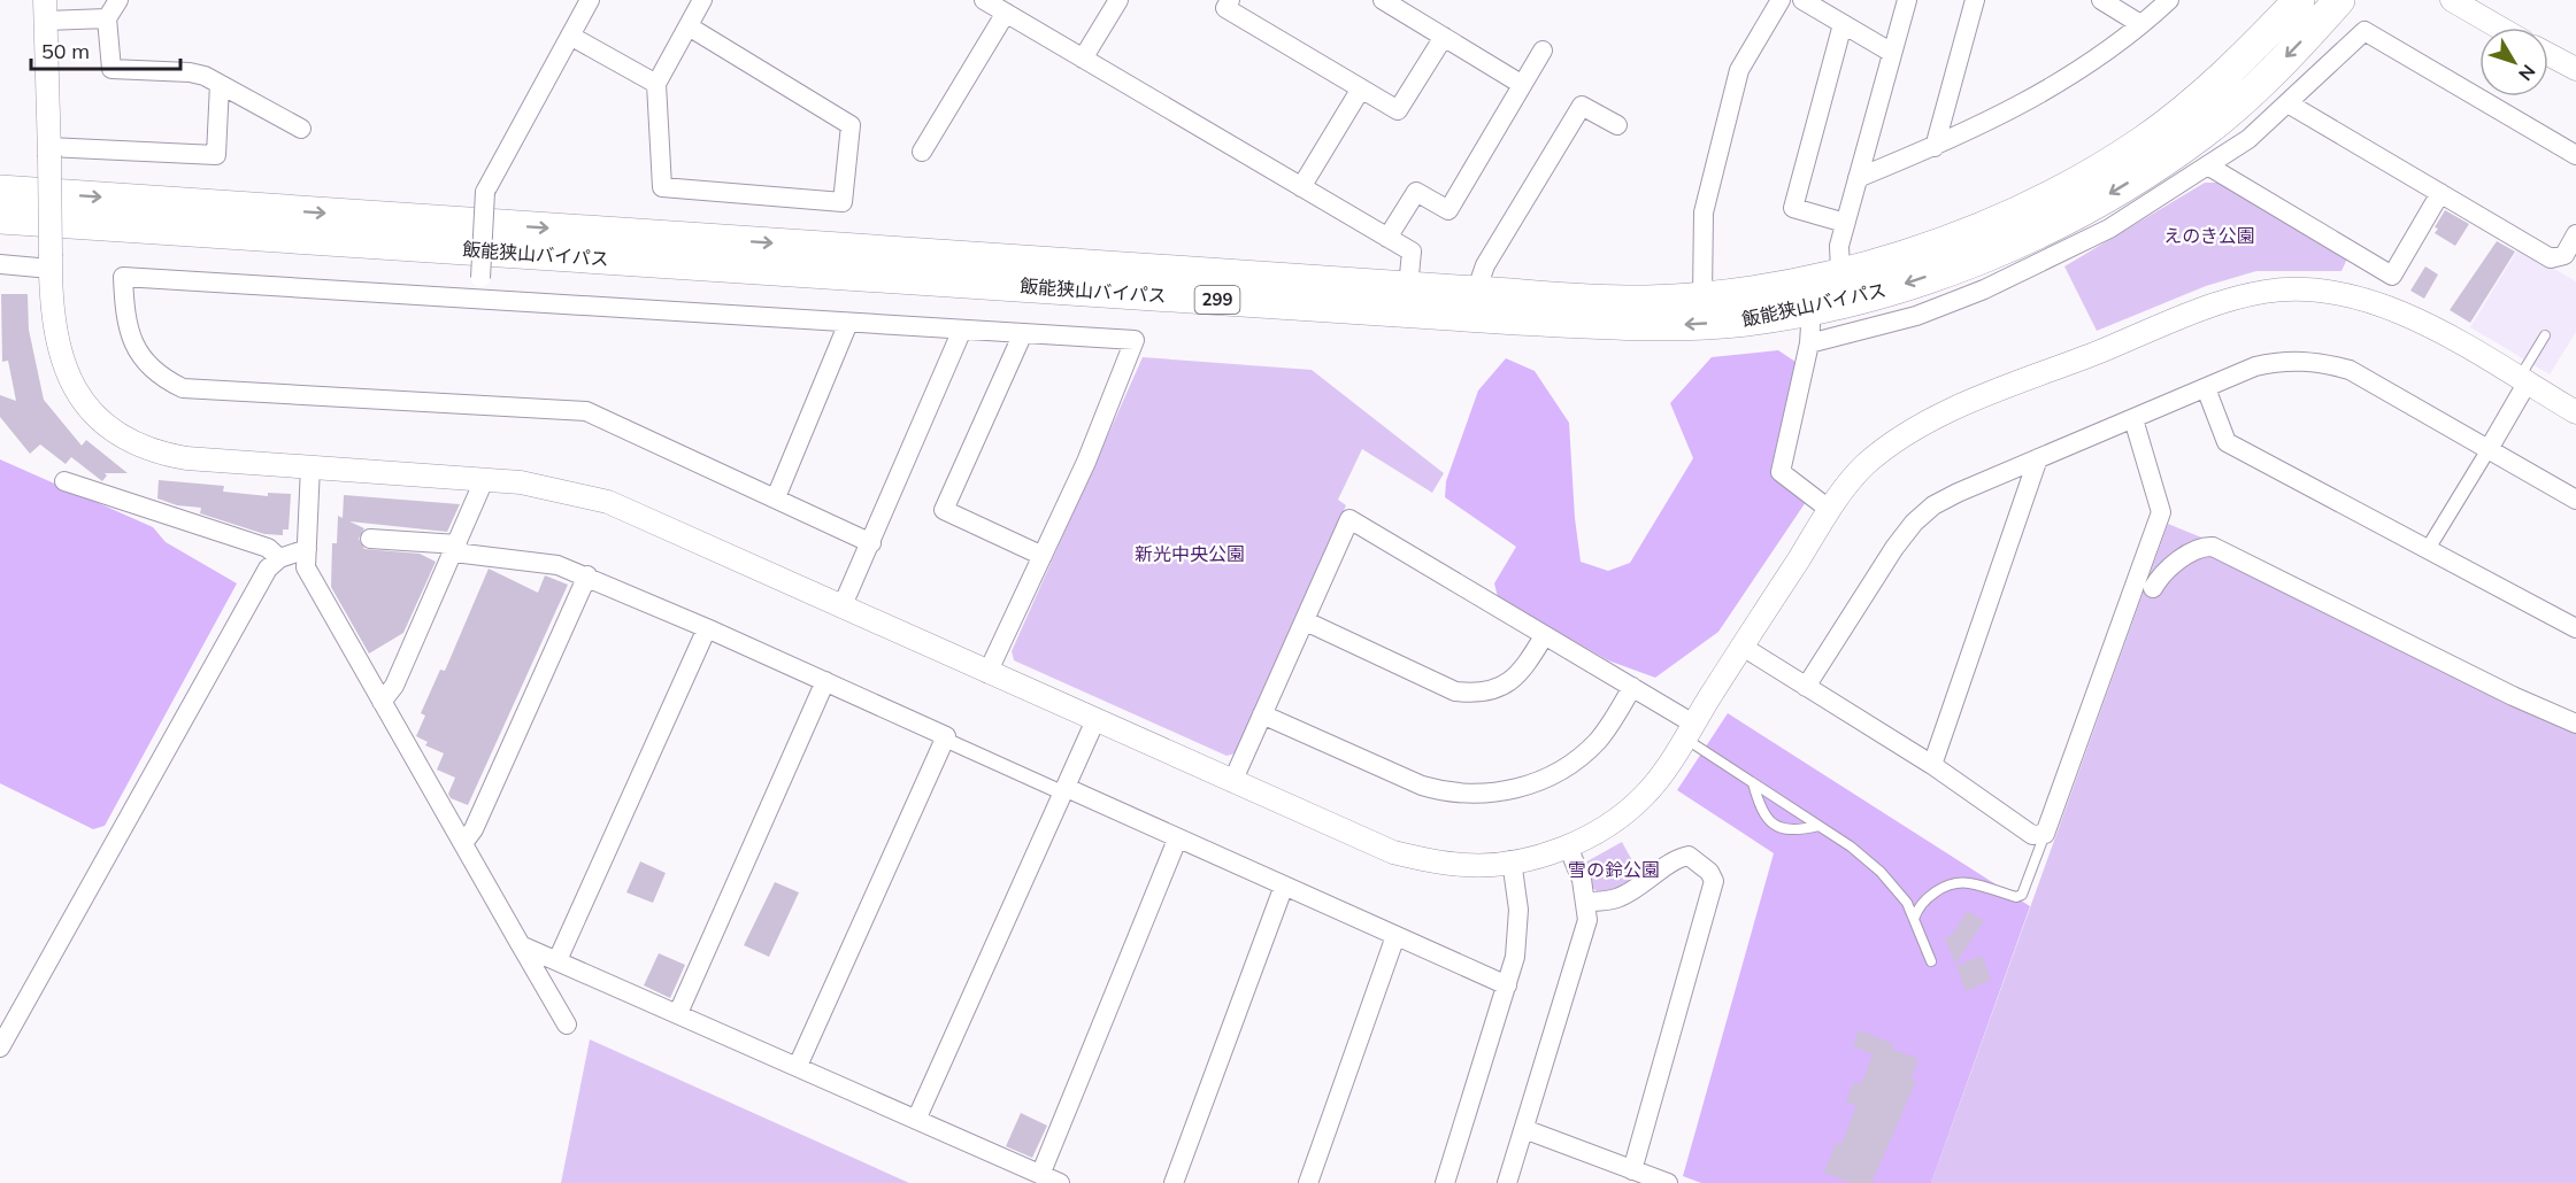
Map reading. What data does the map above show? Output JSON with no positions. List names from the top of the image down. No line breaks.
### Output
{"streets":{"highway":["飯能狭山バイパス","299"]},"parks":["えのき公園","新光中央公園","雪の鈴公園"],"scale_bar":"50 m","north":"bottom right"}
